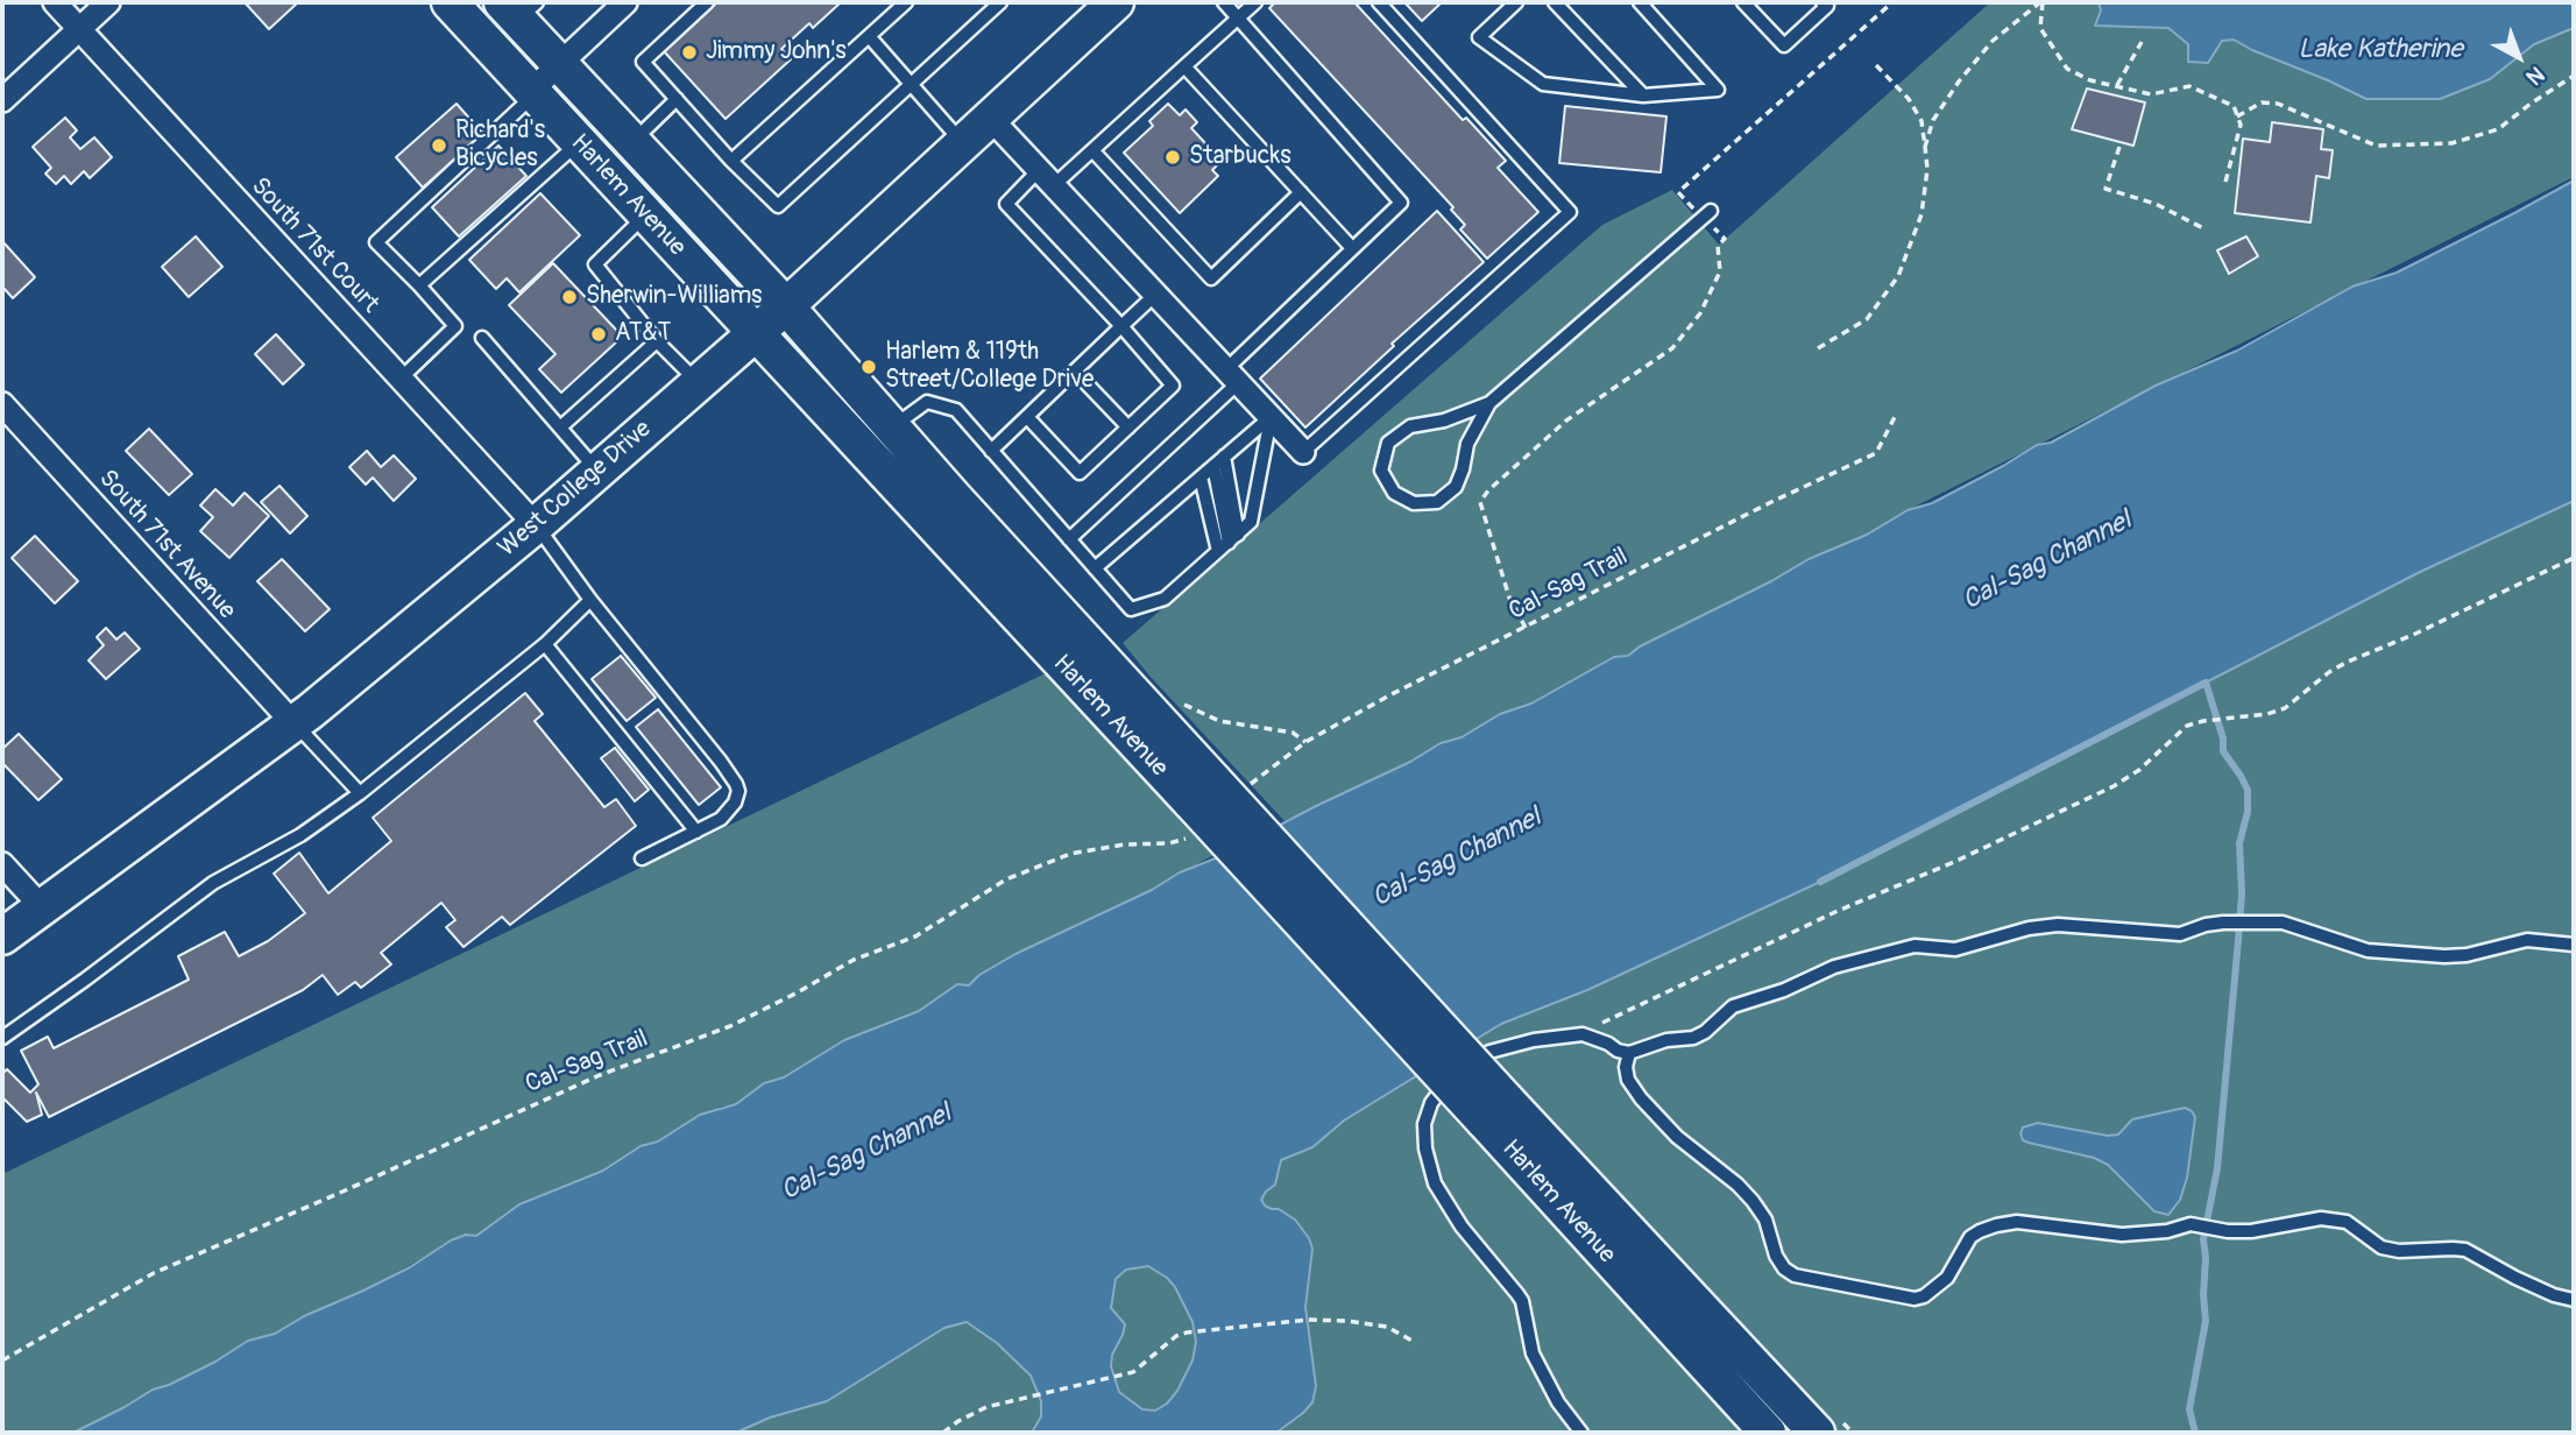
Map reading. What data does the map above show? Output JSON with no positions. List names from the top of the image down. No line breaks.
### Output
{"streets":{"main road":["Harlem Avenue","West College Drive"],"street":["South 71st Court","South 71st Avenue"],"path":["Cal-Sag Trail"]},"crossings":[["Harlem Avenue","West College Drive"],["Harlem Avenue","Cal-Sag Trail"],["South 71st Court","West College Drive"],["West College Drive","South 71st Avenue"]],"water":["Lake Katherine","Cal-Sag Channel"],"places":["Jimmy John's","Richard's Bicycles","Starbucks","Sherwin-Williams","AT&T","Harlem & 119th Street/College Drive"],"north":"bottom right"}
